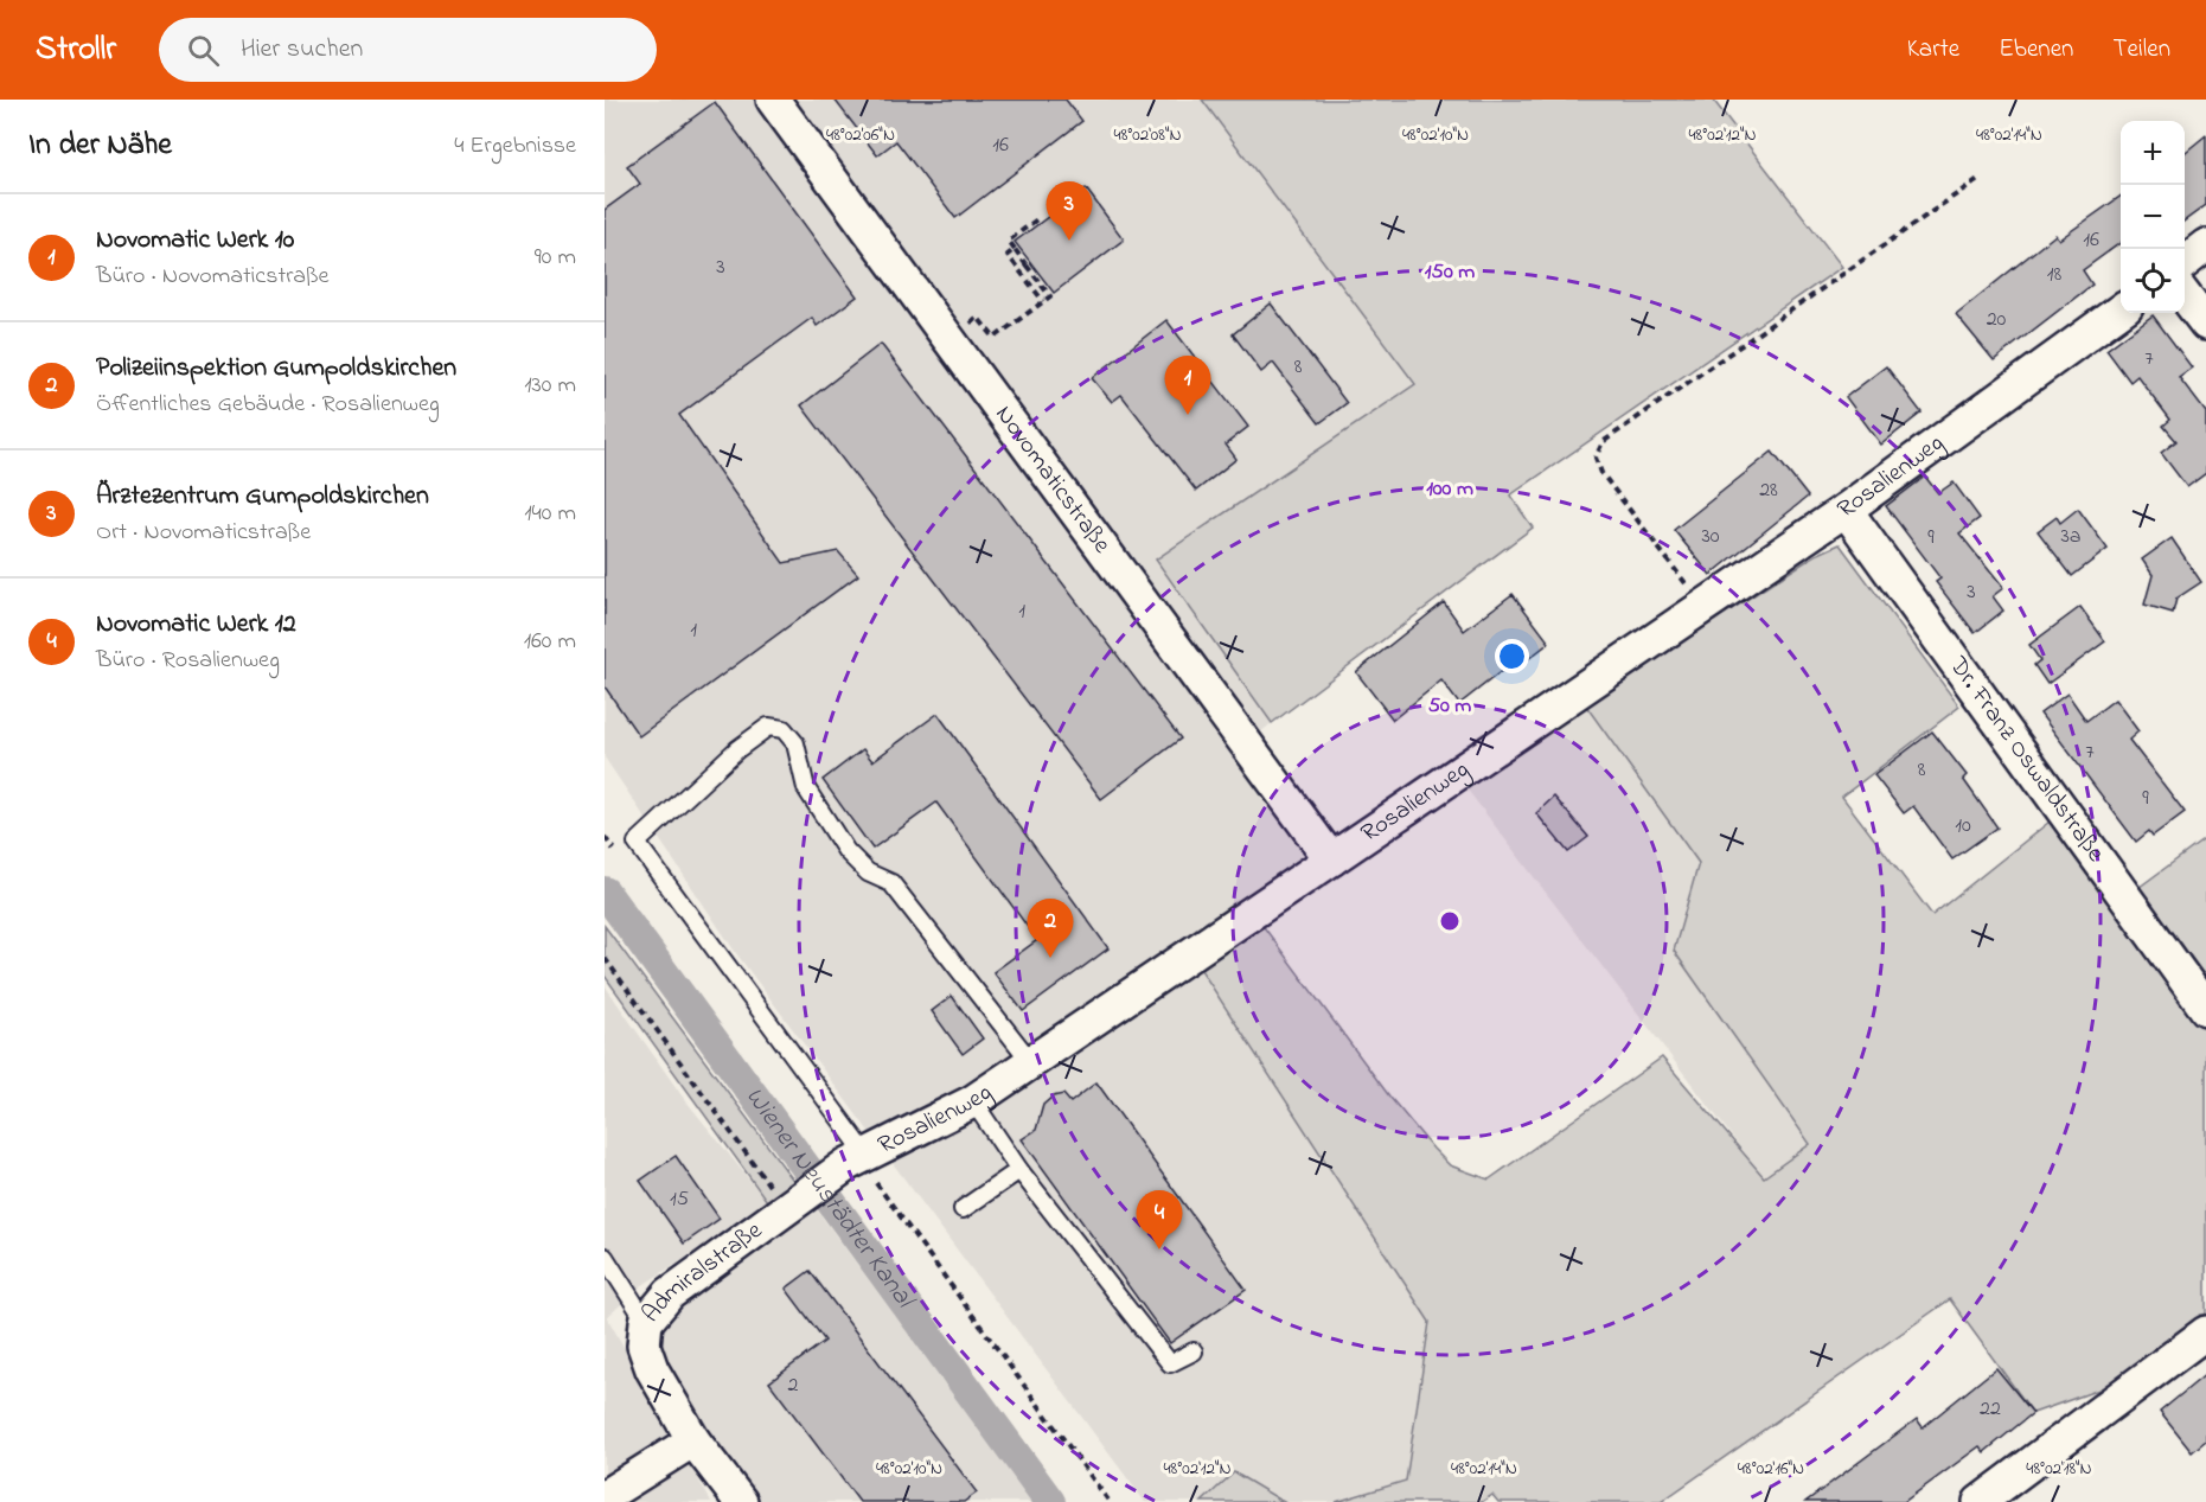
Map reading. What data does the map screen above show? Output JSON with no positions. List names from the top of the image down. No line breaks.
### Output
{"streets":{"street":["Rosalienweg","Novomaticstraße","Dr. Franz Oswaldstraße","Admiralstraße"]},"crossings":[["Rosalienweg","Novomaticstraße"],["Rosalienweg","Dr. Franz Oswaldstraße"],["Rosalienweg","Admiralstraße"]],"water":["Wiener Neustädter Kanal"],"house_numbers":["16","16","3","18","20","7","8","28","30","3a","9","3","1","1","7","8","9","10","15","2","22"],"page":{"header":"Strollr","search":"Hier suchen","nav":["Karte","Ebenen","Teilen"],"heading":["In der Nähe","4 Ergebnisse"],"map_buttons":["+","−"],"pins":["3","1","2","4"],"list":[{"mark":"1","name":"Novomatic Werk 10","note":"Büro · Novomaticstraße","value":"90 m"},{"mark":"2","name":"Polizeiinspektion Gumpoldskirchen","note":"Öffentliches Gebäude · Rosalienweg","value":"130 m"},{"mark":"3","name":"Ärztezentrum Gumpoldskirchen","note":"Ort · Novomaticstraße","value":"140 m"},{"mark":"4","name":"Novomatic Werk 12","note":"Büro · Rosalienweg","value":"160 m"}]},"coordinates":["48°02'06\"N","48°02'08\"N","48°02'10\"N","48°02'12\"N","48°02'14\"N","48°02'16\"N","48°02'18\"N"],"rings":["150 m","100 m","50 m"]}
